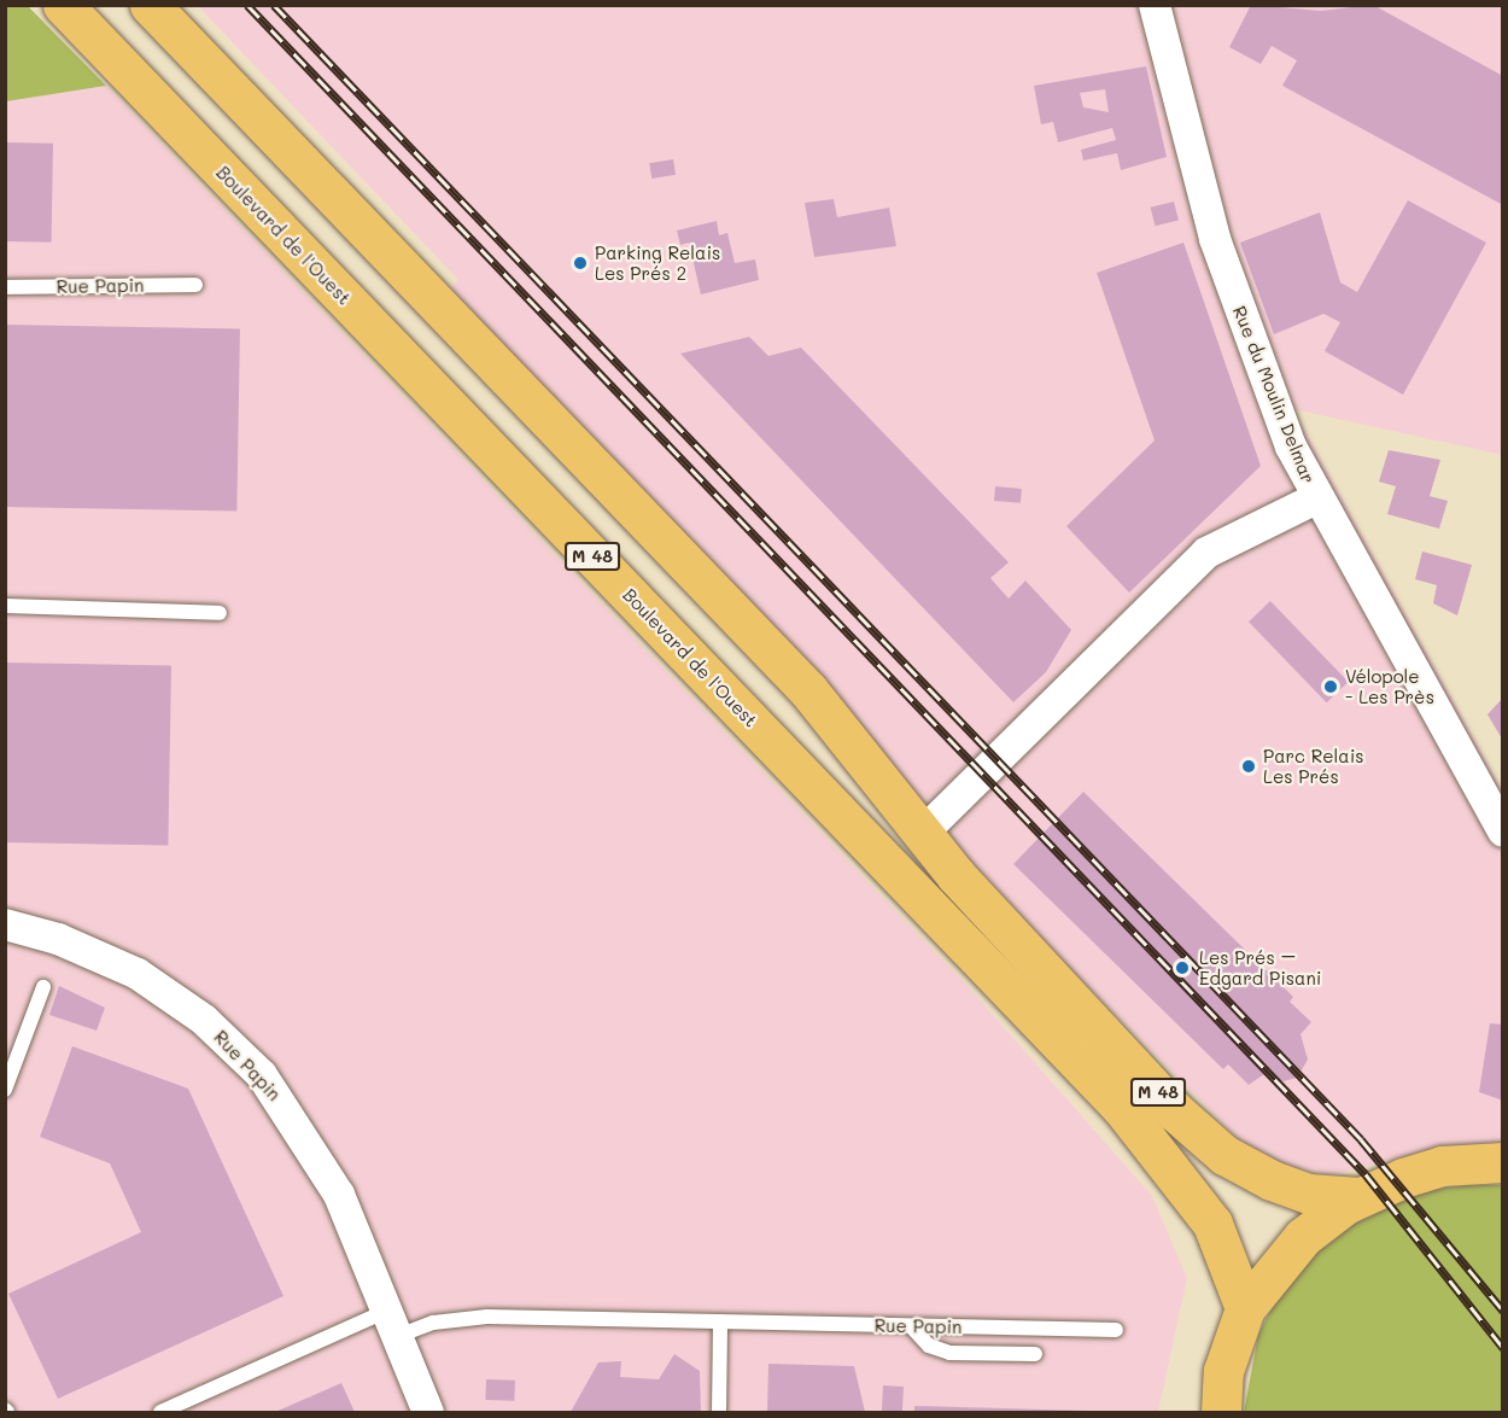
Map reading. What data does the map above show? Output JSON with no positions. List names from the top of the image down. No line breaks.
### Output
{"streets":{"main road":["Boulevard de l'Ouest","M 48"],"street":["Rue Papin","Rue du Moulin Delmar"]},"places":["Parking Relais Les Prés 2","Vélopole - Les Près","Parc Relais Les Prés","Les Prés – Edgard Pisani"]}
